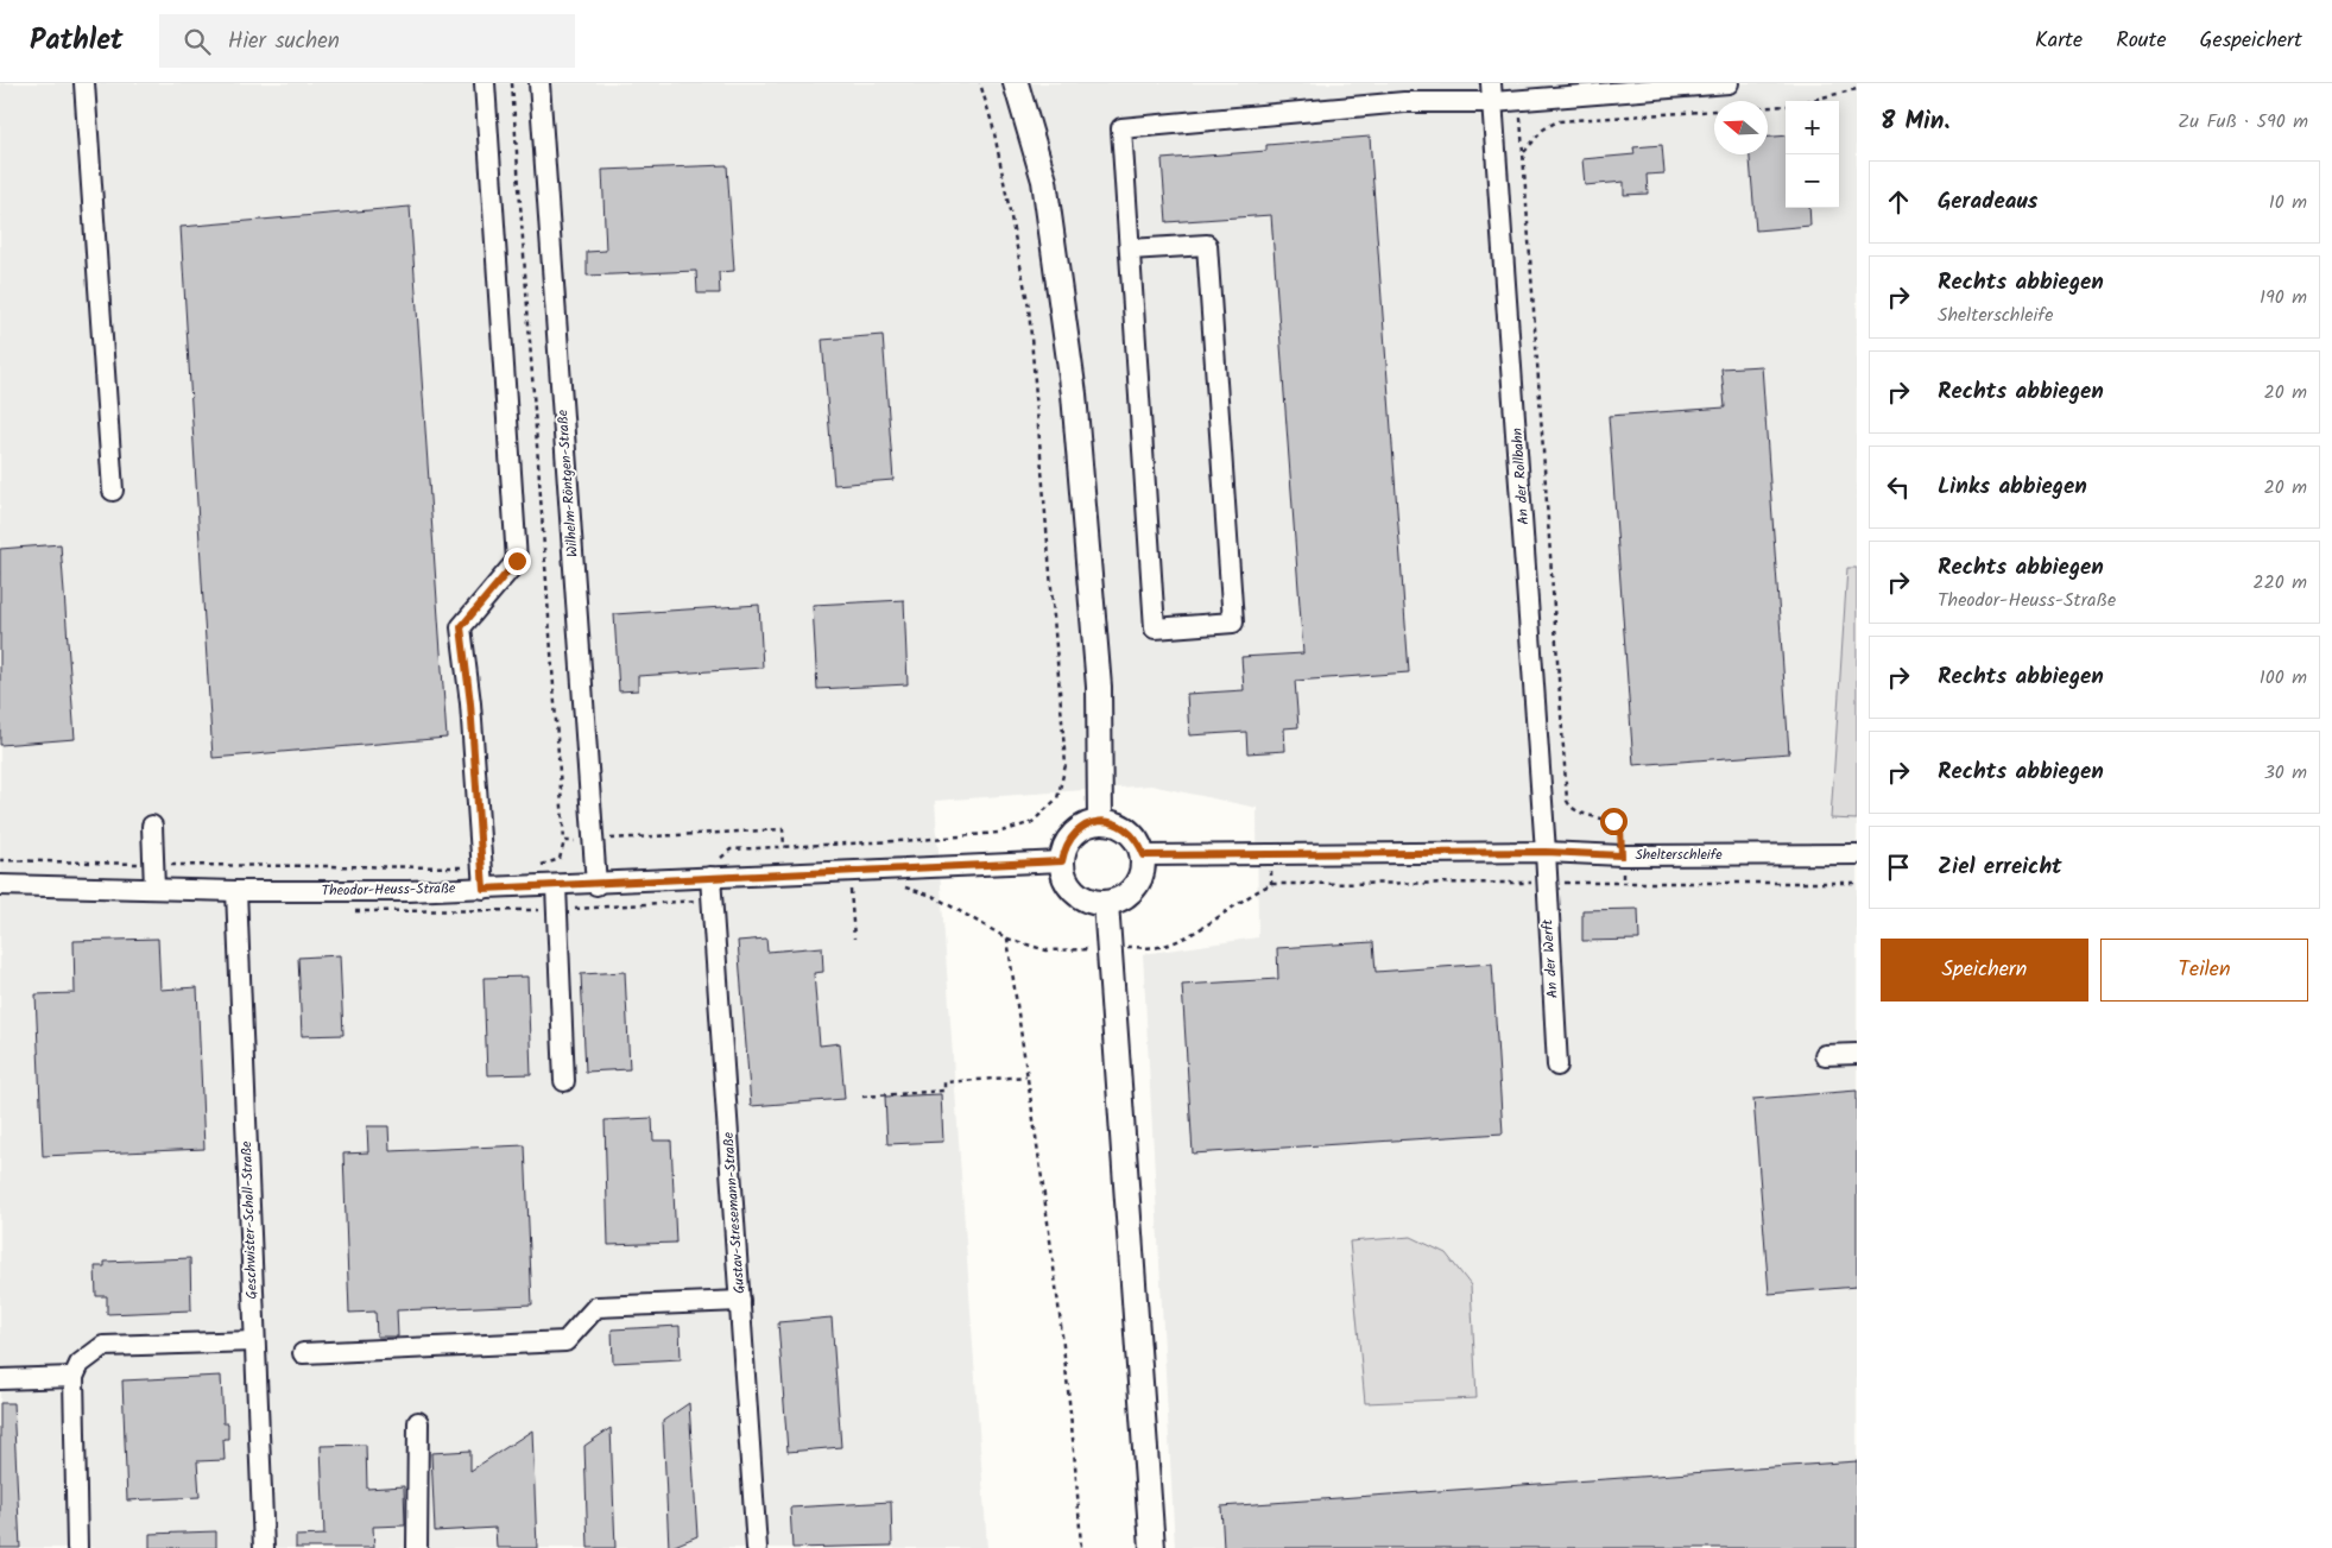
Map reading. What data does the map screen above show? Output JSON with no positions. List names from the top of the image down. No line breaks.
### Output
{"streets":{"street":["An der Rollbahn","Wilhelm-Röntgen-Straße","Shelterschleife","Theodor-Heuss-Straße","An der Werft","Gustav-Stresemann-Straße","Geschwister-Scholl-Straße"]},"crossings":[["An der Rollbahn","Shelterschleife"],["An der Rollbahn","An der Werft"],["Wilhelm-Röntgen-Straße","Theodor-Heuss-Straße"],["Shelterschleife","Theodor-Heuss-Straße"],["Shelterschleife","An der Werft"],["Theodor-Heuss-Straße","Gustav-Stresemann-Straße"],["Theodor-Heuss-Straße","Geschwister-Scholl-Straße"]],"north":"left","page":{"header":"Pathlet","search":"Hier suchen","nav":["Karte","Route","Gespeichert"],"heading":["8 Min.","Zu Fuß · 590 m"],"map_buttons":["+","−"],"list":[["Geradeaus","10 m"],["Rechts abbiegen","Shelterschleife","190 m"],["Rechts abbiegen","20 m"],["Links abbiegen","20 m"],["Rechts abbiegen","Theodor-Heuss-Straße","220 m"],["Rechts abbiegen","100 m"],["Rechts abbiegen","30 m"],"Ziel erreicht"],"buttons":["Speichern","Teilen"]}}
